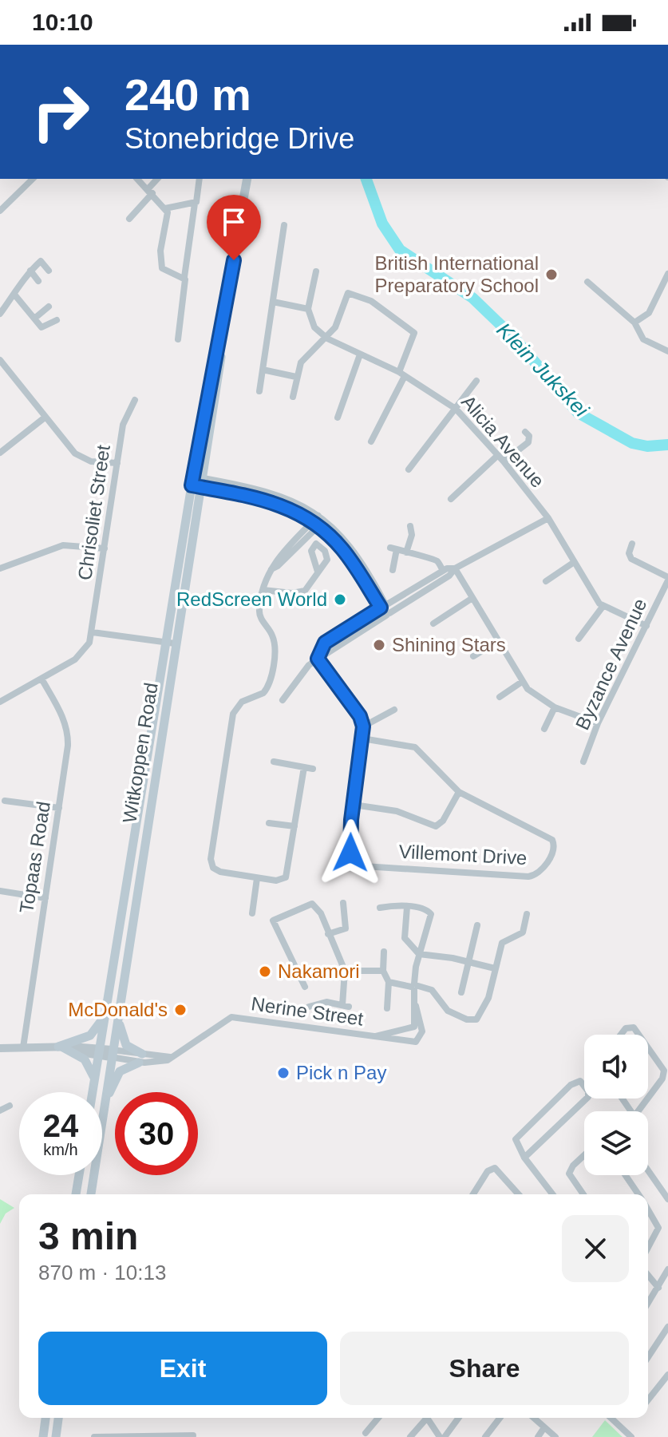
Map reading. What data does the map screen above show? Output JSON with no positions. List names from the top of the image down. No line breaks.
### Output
{"streets":{"main road":["Witkoppen Road"],"street":["Alicia Avenue","Chrisoliet Street","Byzance Avenue","Villemont Drive","Topaas Road","Nerine Street"]},"crossings":[["Chrisoliet Street","Topaas Road"],["Witkoppen Road","Nerine Street"]],"water":["Klein Jukskei"],"places":["British International Preparatory School","RedScreen World","Shining Stars","Nakamori","McDonald's","Pick n Pay"],"page":{"status":"10:10","turn":["240 m","Stonebridge Drive"],"speed":"24 km/h","limit":"30","heading":["3 min","870 m · 10:13"],"buttons":["Exit","Share"]}}
